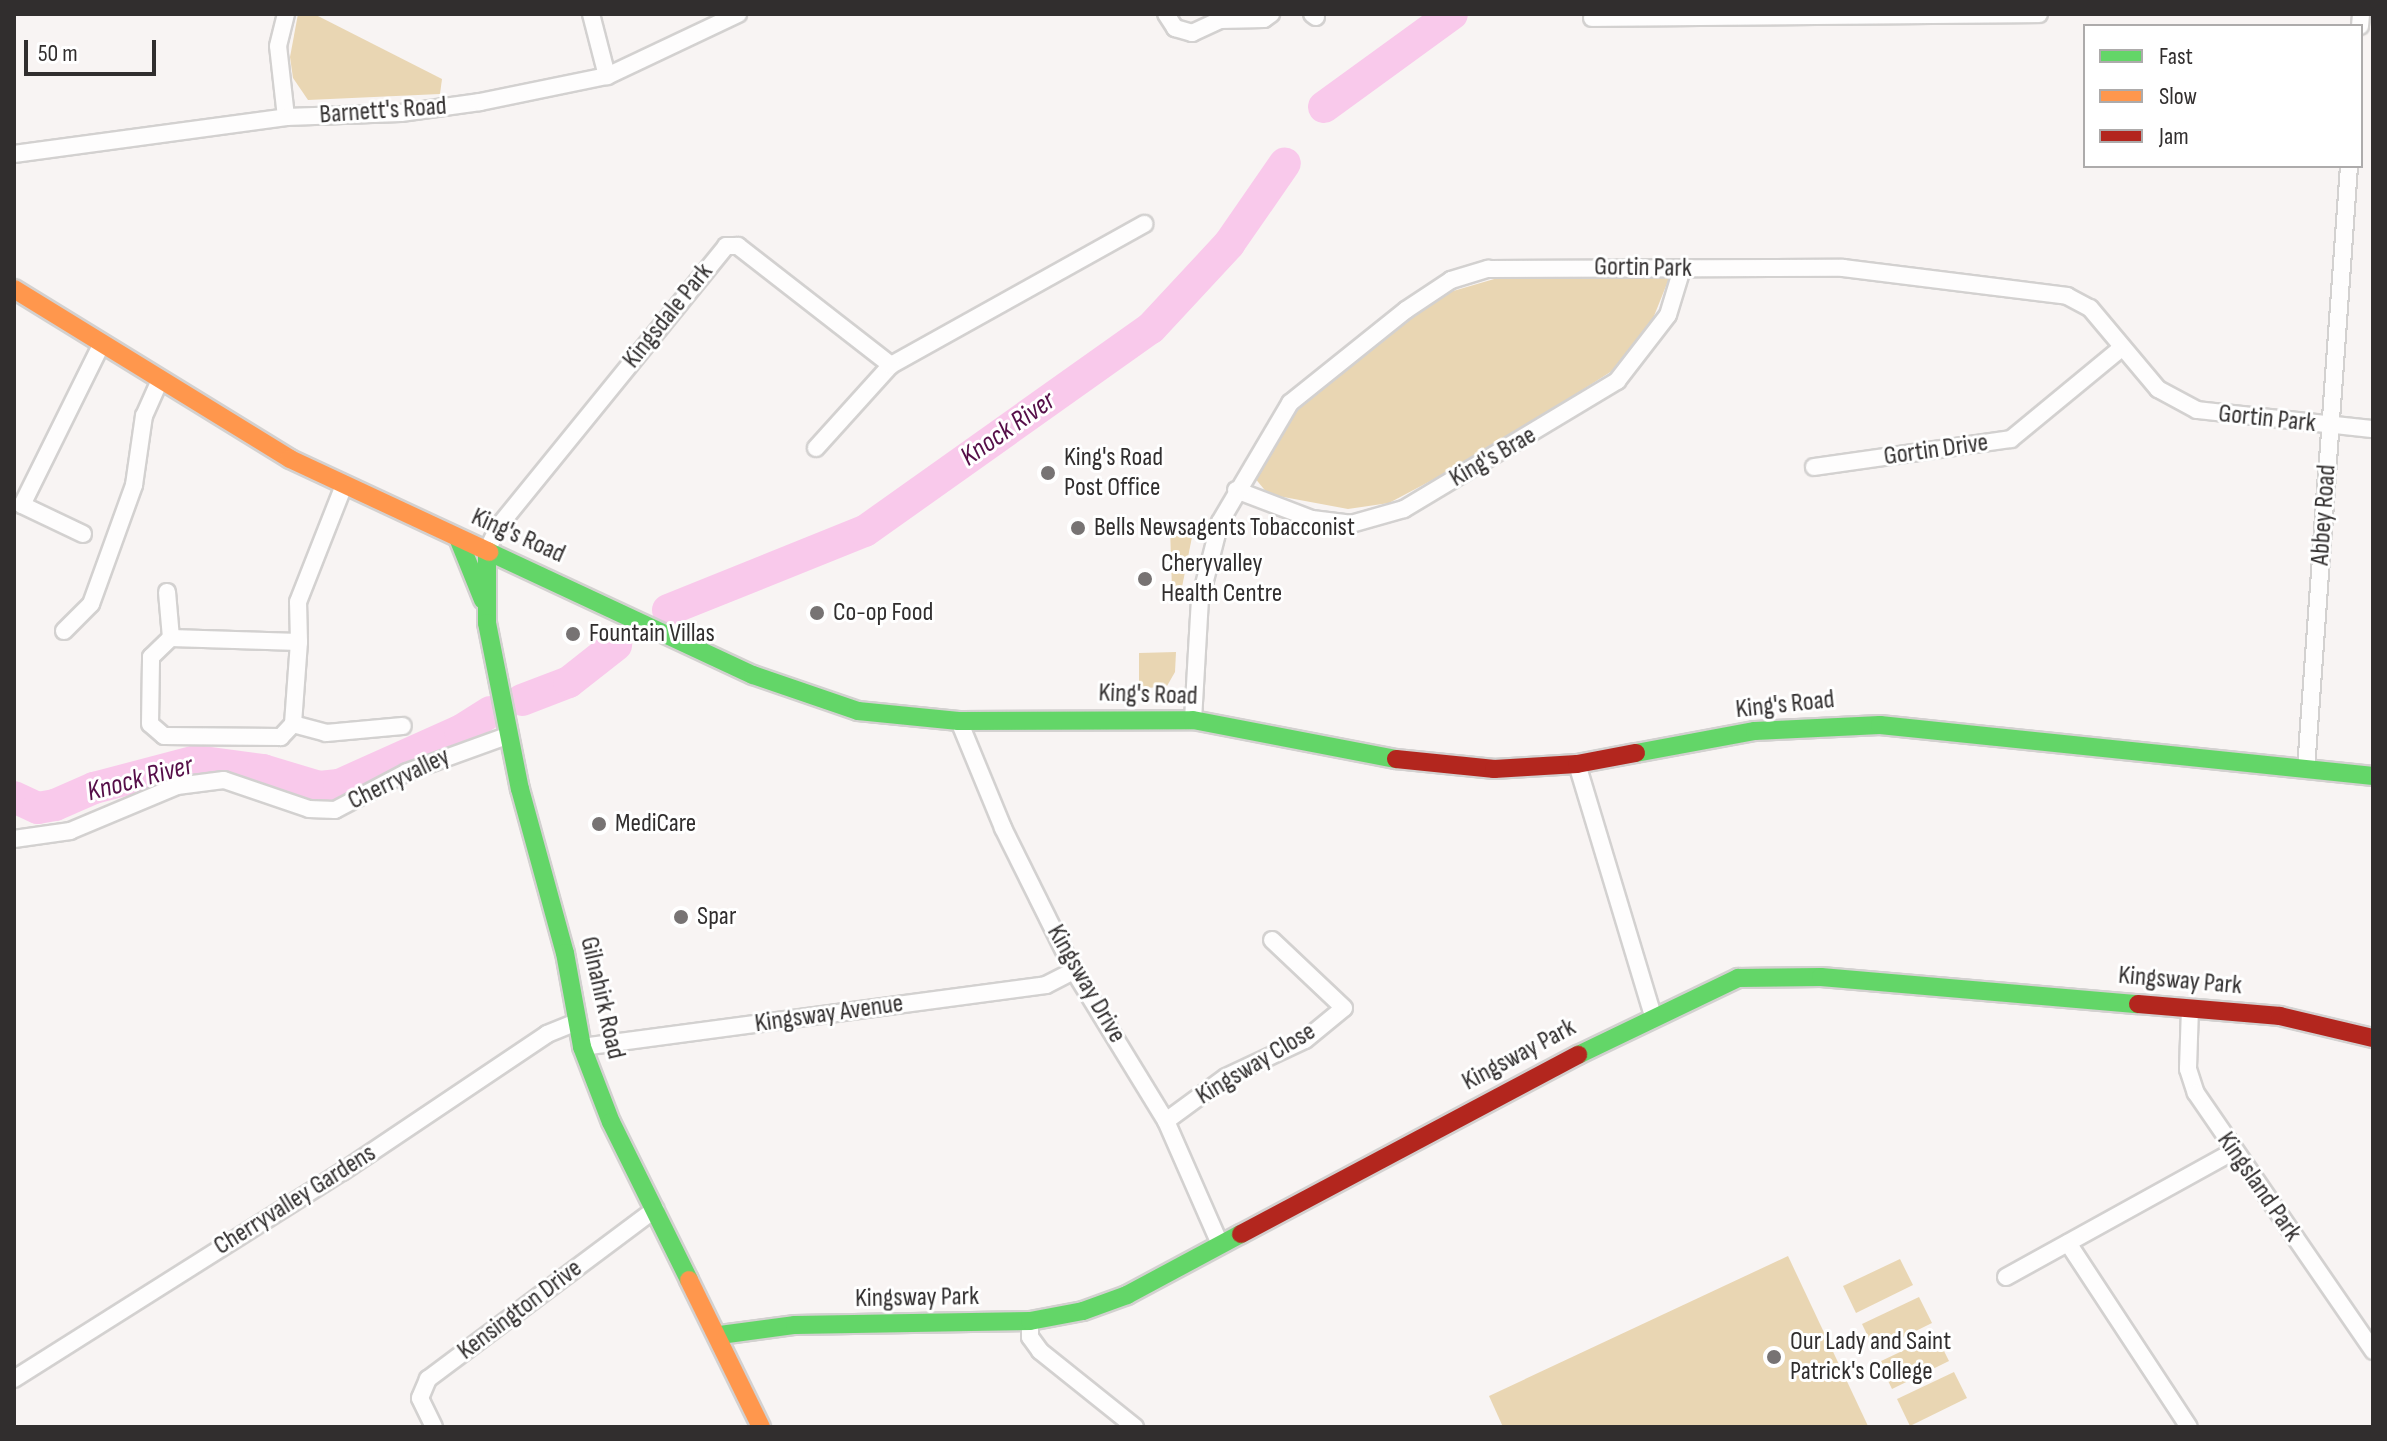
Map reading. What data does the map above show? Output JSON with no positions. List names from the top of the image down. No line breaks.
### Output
{"streets":{"street":["Barnett's Road","Gortin Park","Kingsdale Park","Gortin Drive","King's Brae","Abbey Road","King's Road","Cherryvalley","Kingsway Park","Kingsway Drive","Gilnahirk Road","Kingsway Avenue","Kingsway Close","Kingsland Park","Cherryvalley Gardens","Kensington Drive"]},"crossings":[["Gortin Park","Gortin Drive"],["Gortin Park","King's Brae"],["Gortin Park","Abbey Road"],["Gortin Park","King's Road"],["Kingsdale Park","King's Road"],["Kingsdale Park","Gilnahirk Road"],["Abbey Road","King's Road"],["King's Road","Kingsway Drive"],["King's Road","Gilnahirk Road"],["Cherryvalley","Gilnahirk Road"],["Kingsway Park","Kingsway Drive"],["Kingsway Park","Gilnahirk Road"],["Kingsway Park","Kingsland Park"],["Kingsway Drive","Kingsway Avenue"],["Kingsway Drive","Kingsway Close"],["Gilnahirk Road","Kingsway Avenue"],["Gilnahirk Road","Cherryvalley Gardens"],["Gilnahirk Road","Kensington Drive"]],"water":["Knock River"],"places":["King's Road Post Office","Bells Newsagents Tobacconist","Cheryvalley Health Centre","Co-op Food","Fountain Villas","MediCare","Spar","Our Lady and Saint Patrick's College"],"legend":["Fast","Slow","Jam"],"scale_bar":"50 m"}
